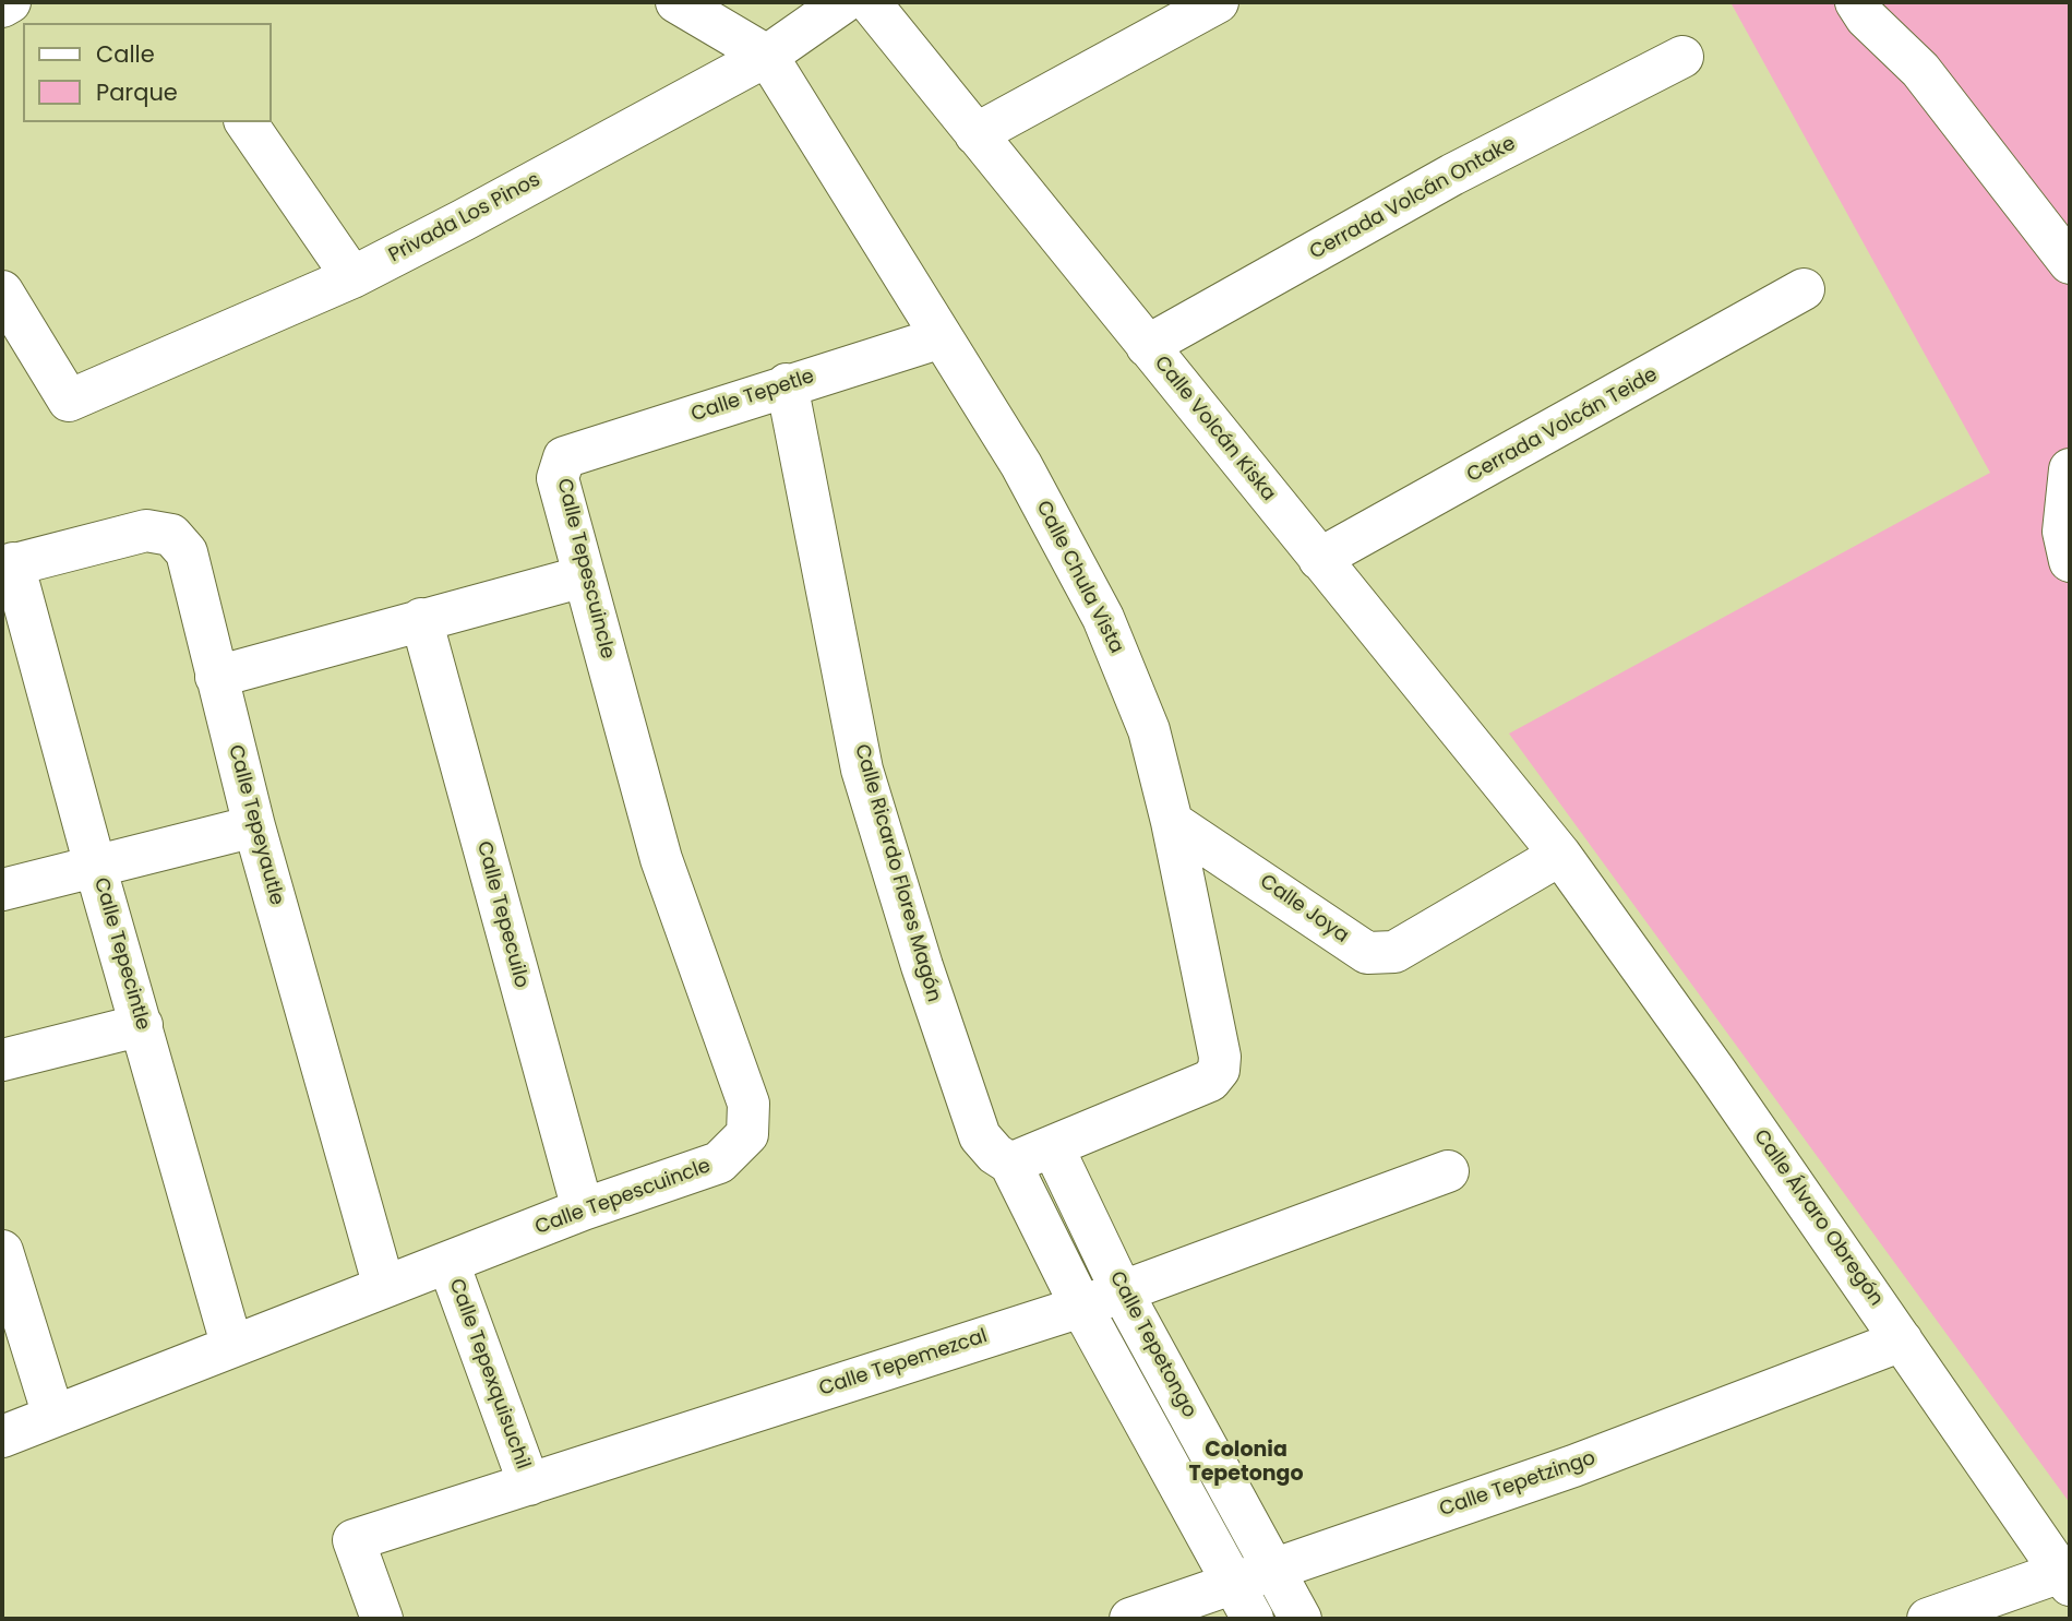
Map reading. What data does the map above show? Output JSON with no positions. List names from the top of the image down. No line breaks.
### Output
{"streets":{"street":["Cerrada Volcán Ontake","Privada Los Pinos","Calle Tepetle","Cerrada Volcán Teide","Calle Volcán Kiska","Calle Tepescuincle","Calle Chula Vista","Calle Tepeyautle","Calle Ricardo Flores Magón","Calle Joya","Calle Tepecuilo","Calle Tepecintle","Calle Álvaro Obregón","Calle Tepetongo","Calle Tepemezcal","Calle Tepexquisuchil","Calle Tepetzingo"]},"crossings":[["Cerrada Volcán Ontake","Calle Volcán Kiska"],["Privada Los Pinos","Calle Chula Vista"],["Calle Tepetle","Calle Tepescuincle"],["Calle Tepetle","Calle Chula Vista"],["Calle Tepetle","Calle Ricardo Flores Magón"],["Cerrada Volcán Teide","Calle Volcán Kiska"],["Calle Volcán Kiska","Calle Joya"],["Calle Volcán Kiska","Calle Álvaro Obregón"],["Calle Tepescuincle","Calle Tepeyautle"],["Calle Tepescuincle","Calle Tepecuilo"],["Calle Tepescuincle","Calle Tepecintle"],["Calle Tepescuincle","Calle Tepexquisuchil"],["Calle Chula Vista","Calle Ricardo Flores Magón"],["Calle Chula Vista","Calle Joya"],["Calle Chula Vista","Calle Tepetongo"],["Calle Tepeyautle","Calle Tepecintle"],["Calle Joya","Calle Álvaro Obregón"],["Calle Álvaro Obregón","Calle Tepetzingo"],["Calle Tepetongo","Calle Tepemezcal"],["Calle Tepetongo","Calle Tepetzingo"],["Calle Tepemezcal","Calle Tepexquisuchil"]],"districts":["Colonia Tepetongo"],"legend":["Calle","Parque"]}
